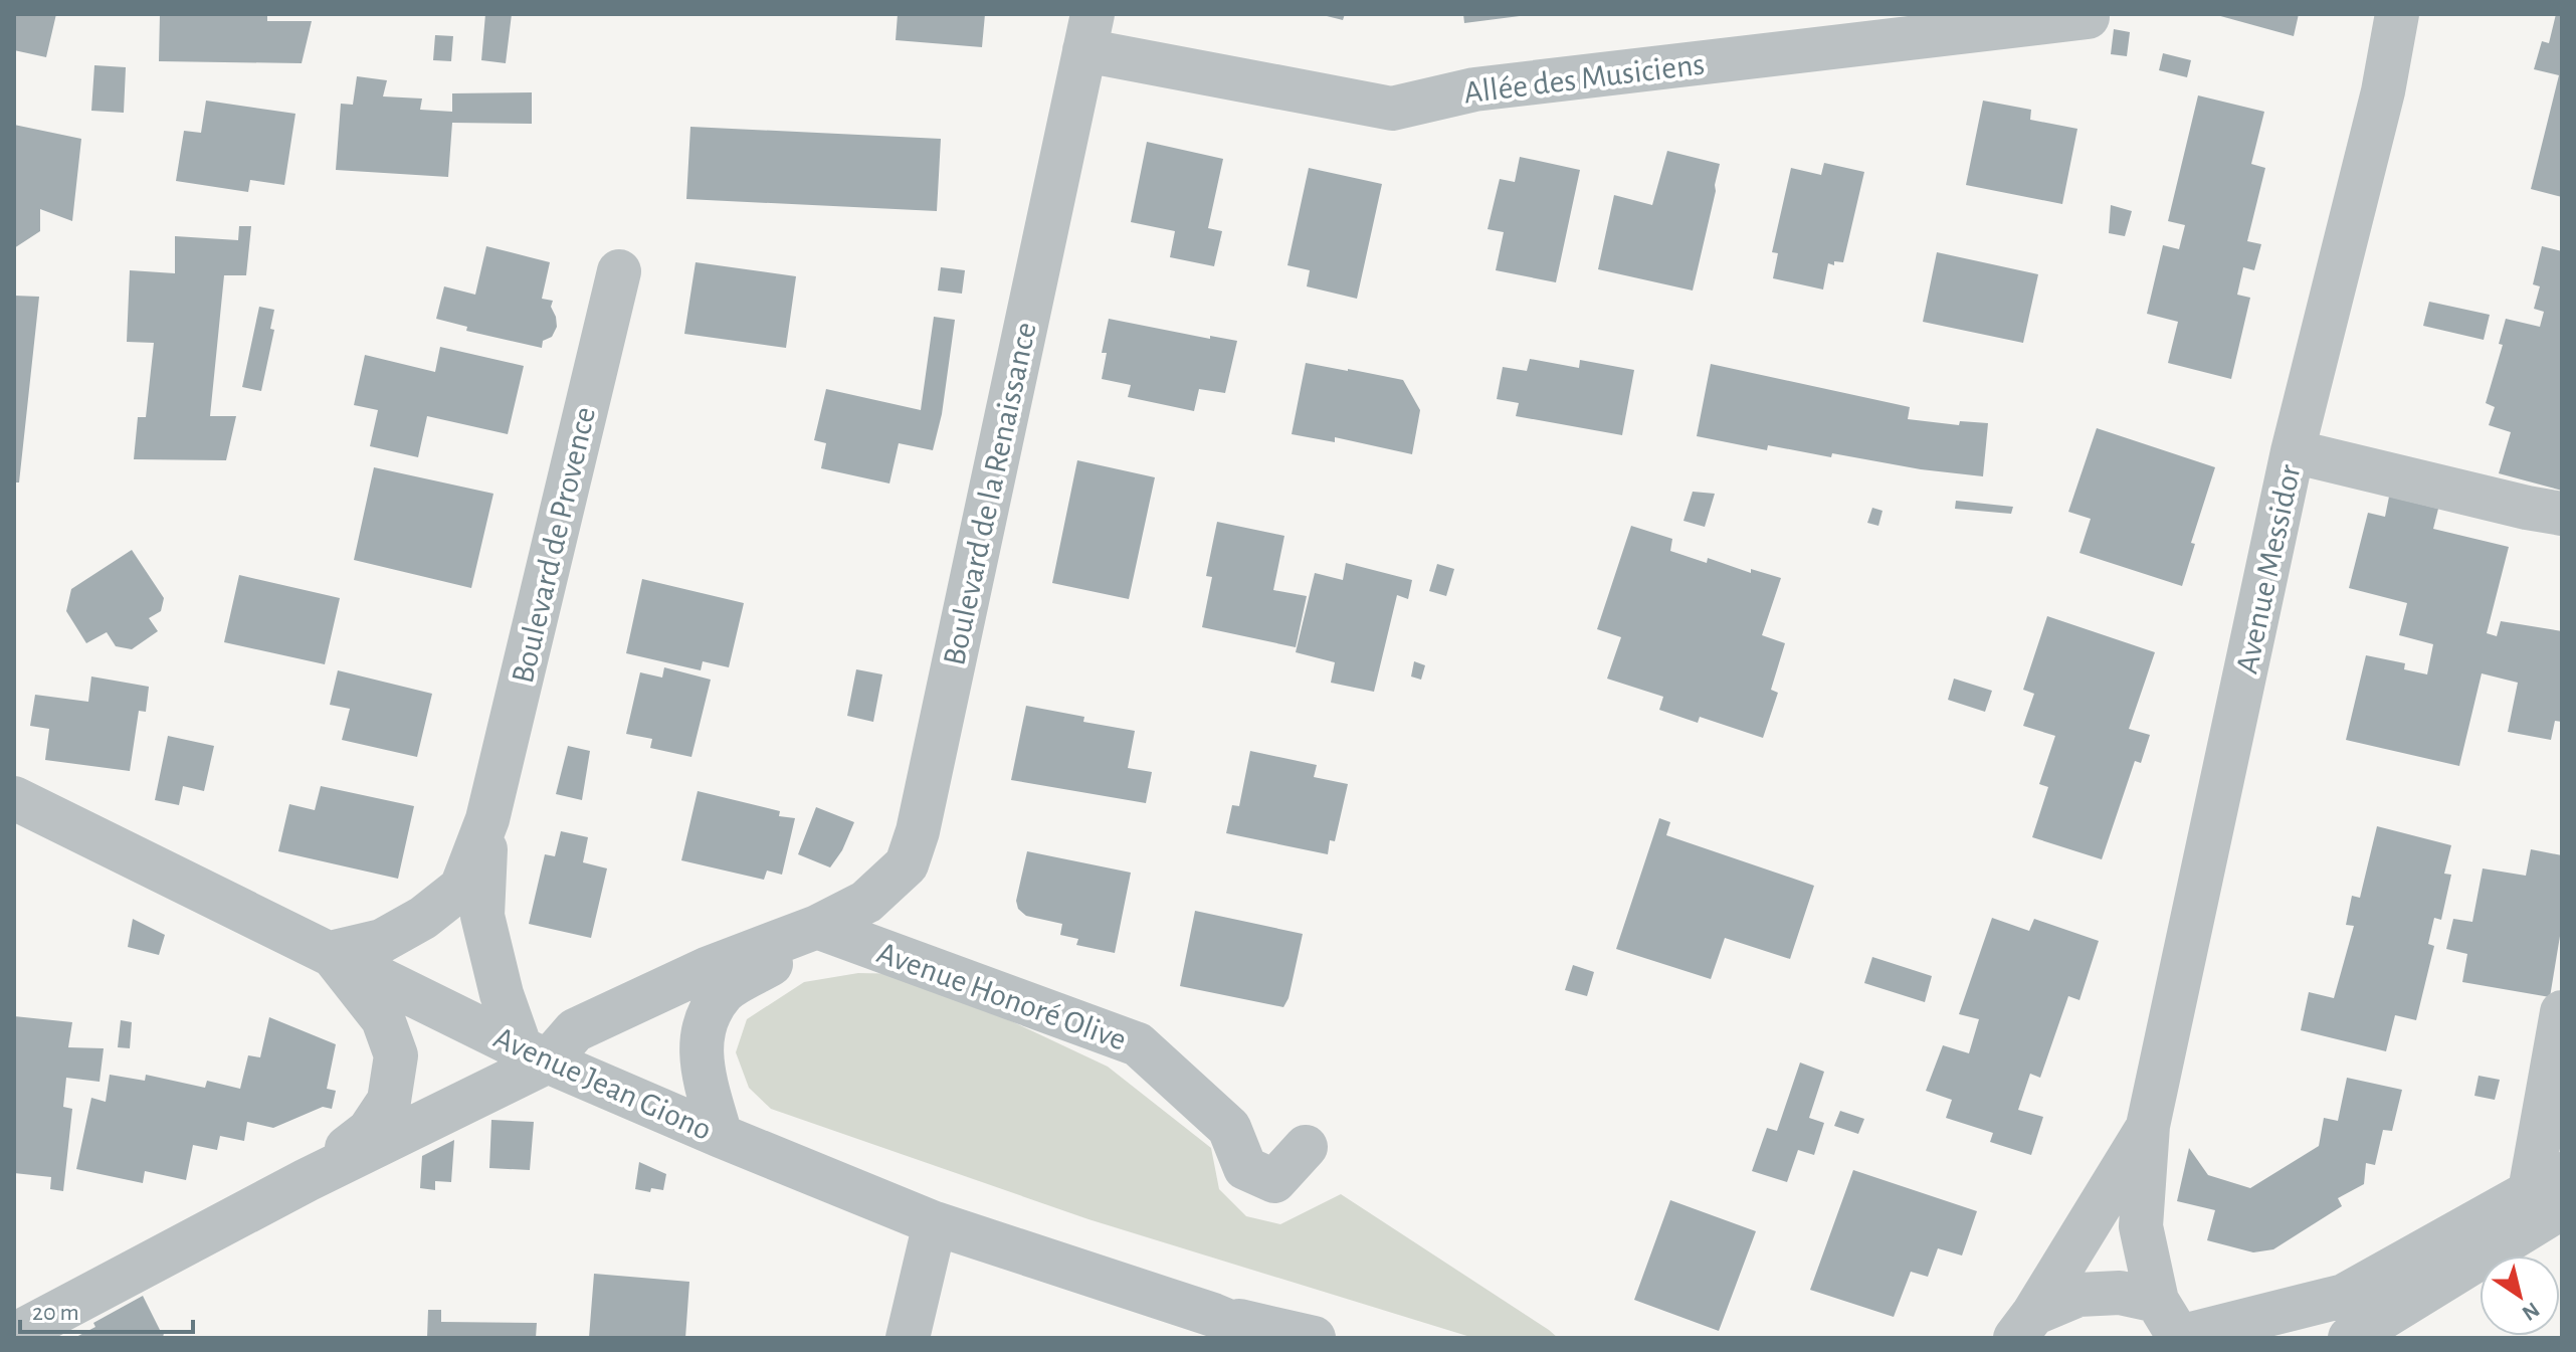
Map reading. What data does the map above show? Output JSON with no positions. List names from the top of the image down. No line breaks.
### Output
{"streets":{"street":["Allée des Musiciens","Boulevard de la Renaissance","Boulevard de Provence","Avenue Messidor","Avenue Honoré Olive","Avenue Jean Giono"]},"crossings":[["Allée des Musiciens","Boulevard de la Renaissance"],["Boulevard de la Renaissance","Avenue Honoré Olive"],["Boulevard de Provence","Avenue Jean Giono"]],"scale_bar":"20 m","north":"bottom right"}
